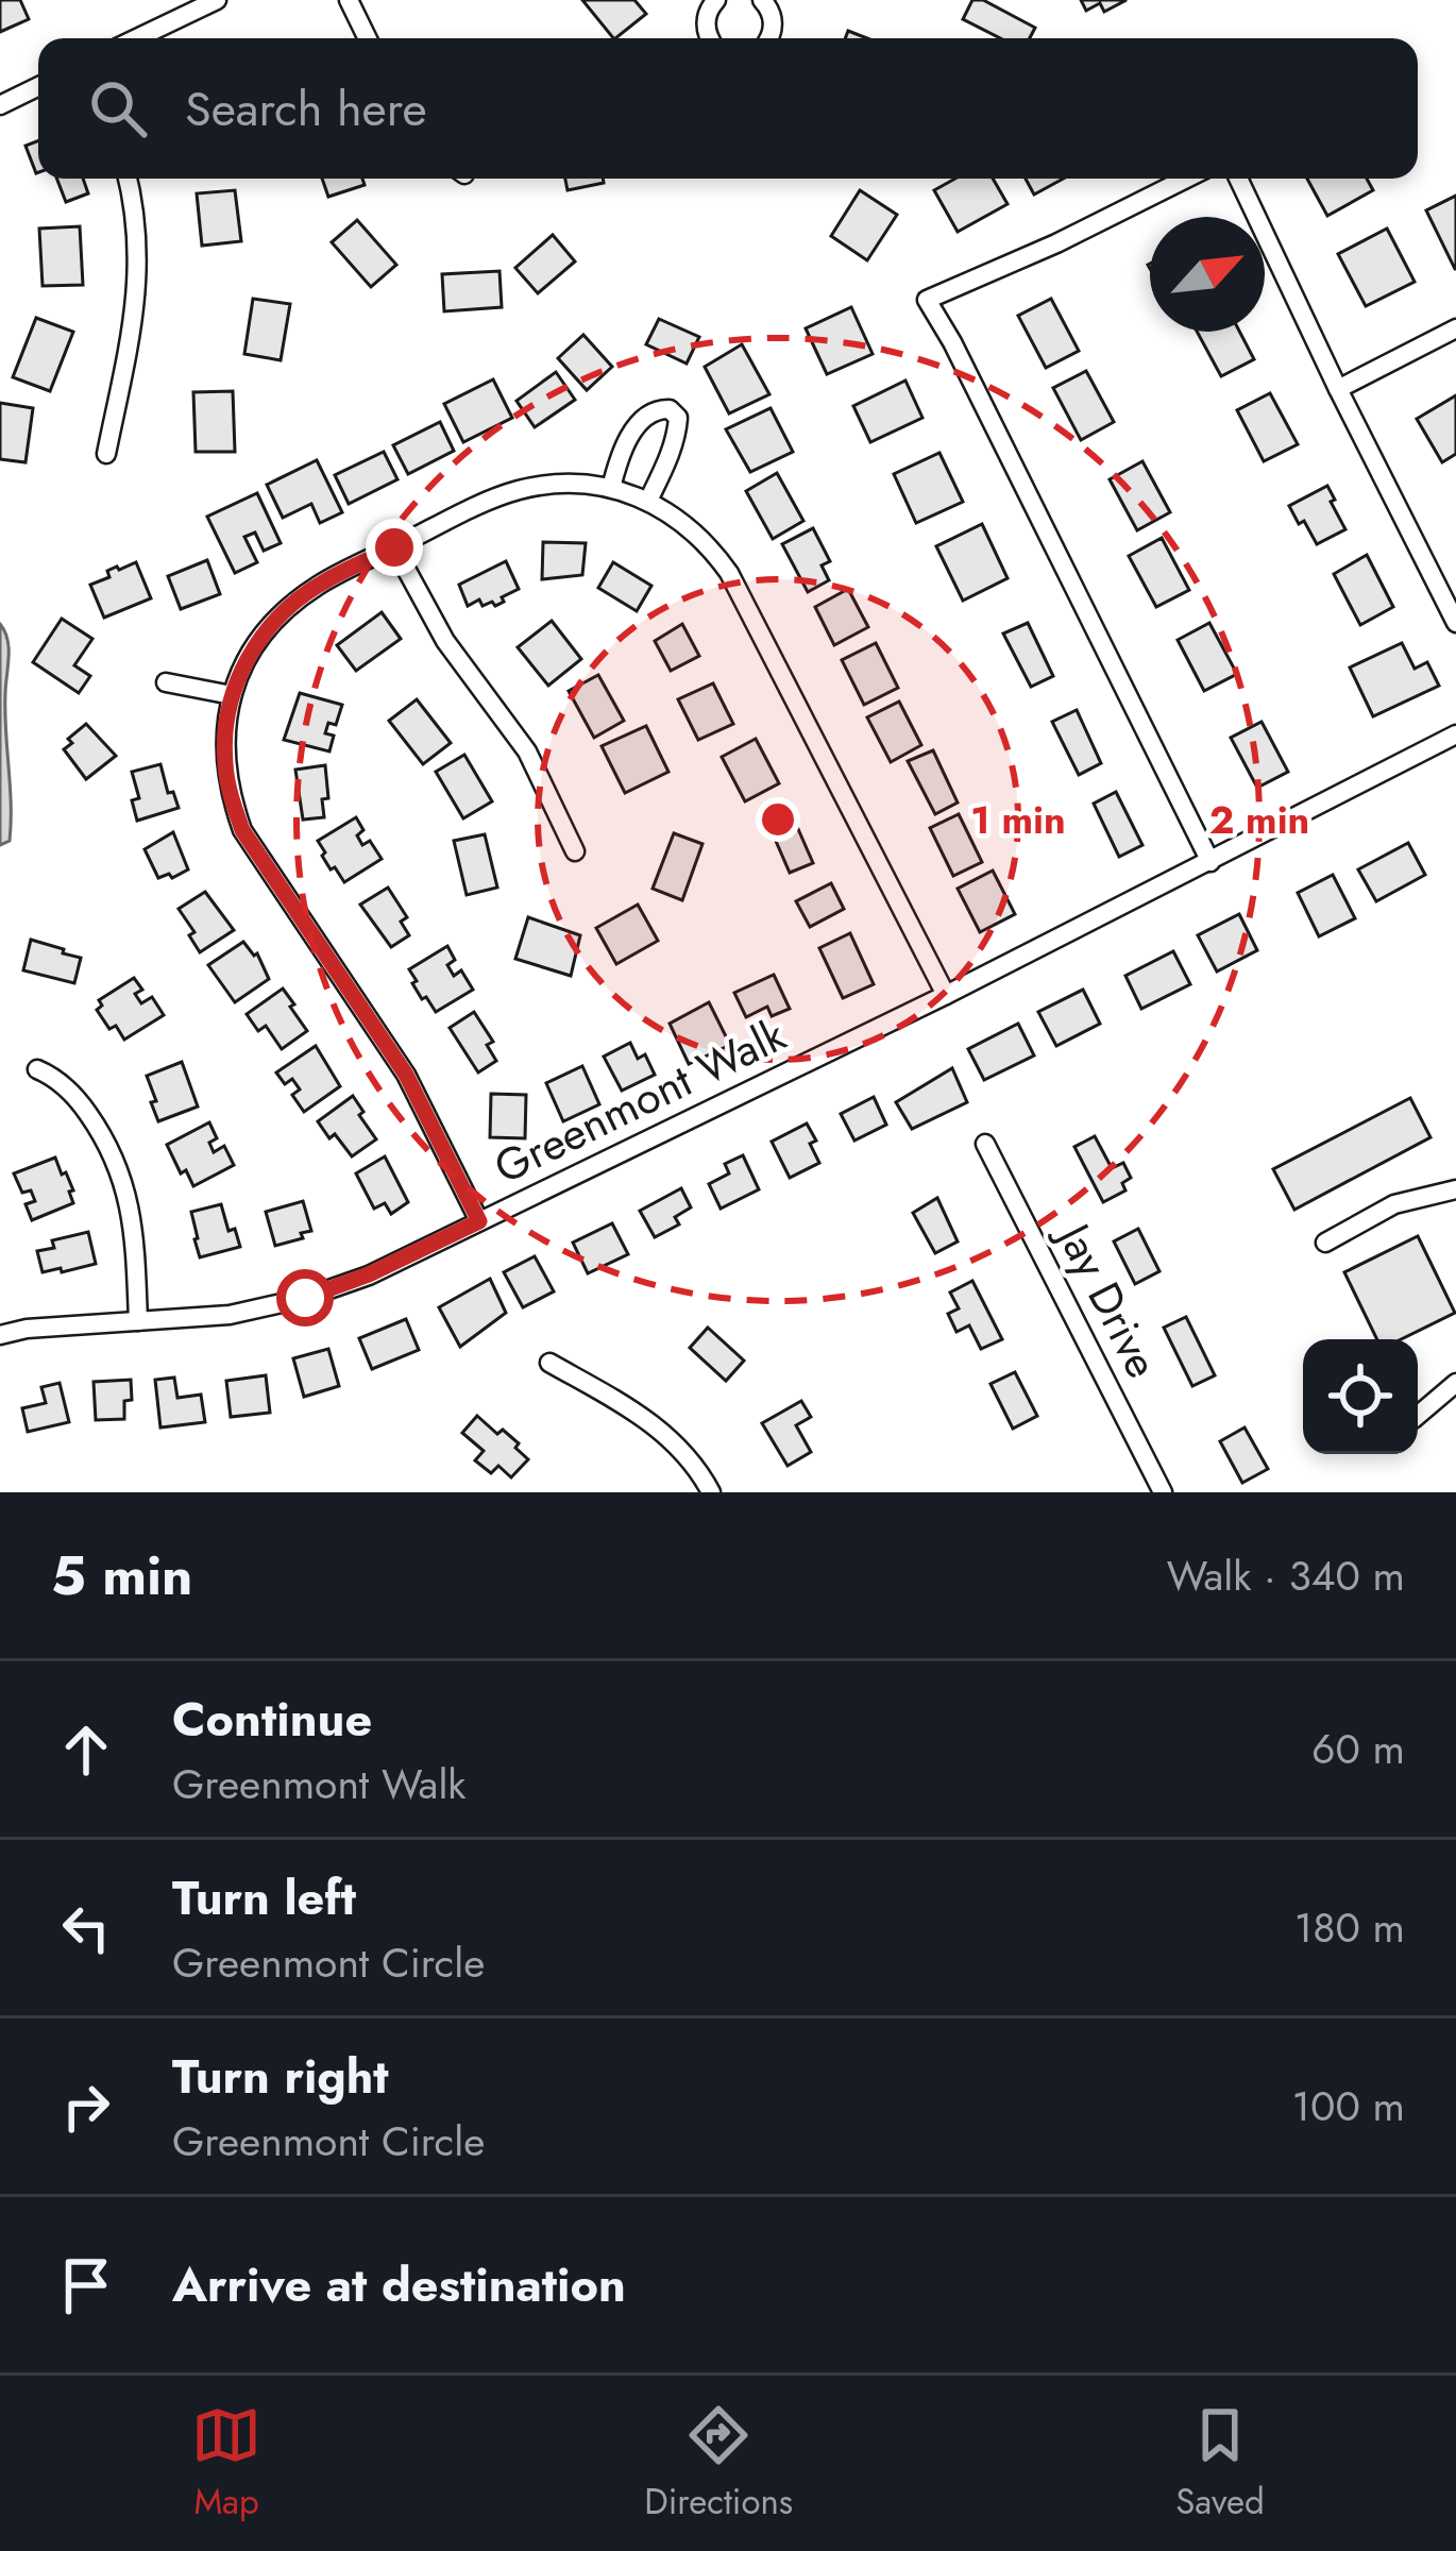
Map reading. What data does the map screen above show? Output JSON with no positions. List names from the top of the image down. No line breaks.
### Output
{"streets":{"street":["Greenmont Walk","Jay Drive"]},"north":"top right","page":{"search":"Search here","heading":["5 min","Walk · 340 m"],"list":[["Continue","Greenmont Walk","60 m"],["Turn left","Greenmont Circle","180 m"],["Turn right","Greenmont Circle","100 m"],"Arrive at destination"],"nav":["Map","Directions","Saved"]},"rings":["1 min","2 min"]}
